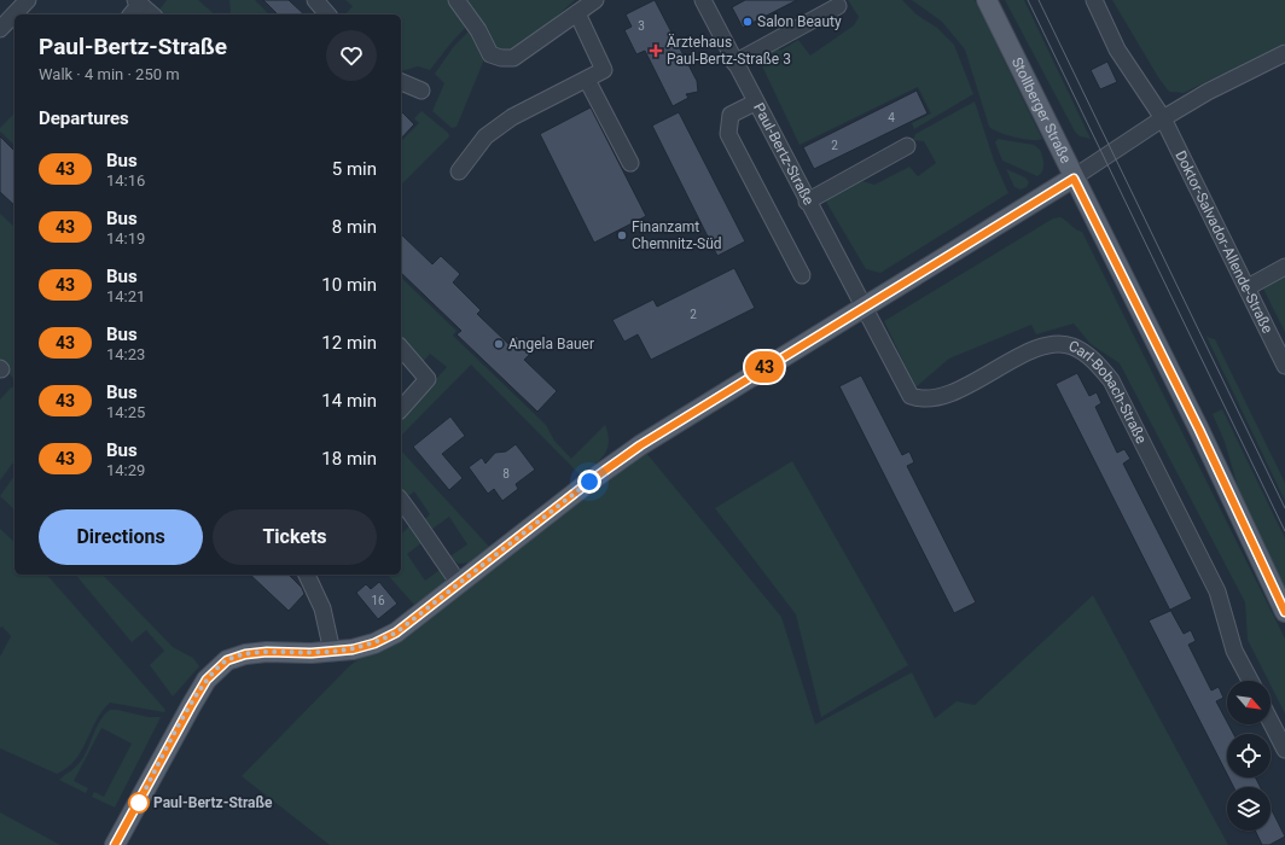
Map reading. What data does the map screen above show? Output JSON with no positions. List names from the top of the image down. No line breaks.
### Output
{"streets":{"main road":["Stollberger Straße"],"street":["Paul-Bertz-Straße","Doktor-Salvador-Allende-Straße","Carl-Bobach-Straße"]},"crossings":[["Paul-Bertz-Straße","Carl-Bobach-Straße"]],"places":{"other":["Salon Beauty","Finanzamt Chemnitz-Süd","Angela Bauer","Paul-Bertz-Straße"],"health":["Ärztehaus Paul-Bertz-Straße 3"]},"lines":["bus line 43"],"house_numbers":["3","4","2","2","8","16"],"north":"bottom right","page":{"on_map":"43","heading":[["Paul-Bertz-Straße","Walk · 4 min · 250 m"],"Departures"],"list":[{"mark":"43","name":"Bus","note":"14:16","value":"5 min"},{"mark":"43","name":"Bus","note":"14:19","value":"8 min"},{"mark":"43","name":"Bus","note":"14:21","value":"10 min"},{"mark":"43","name":"Bus","note":"14:23","value":"12 min"},{"mark":"43","name":"Bus","note":"14:25","value":"14 min"},{"mark":"43","name":"Bus","note":"14:29","value":"18 min"}],"buttons":["Directions","Tickets"]}}
